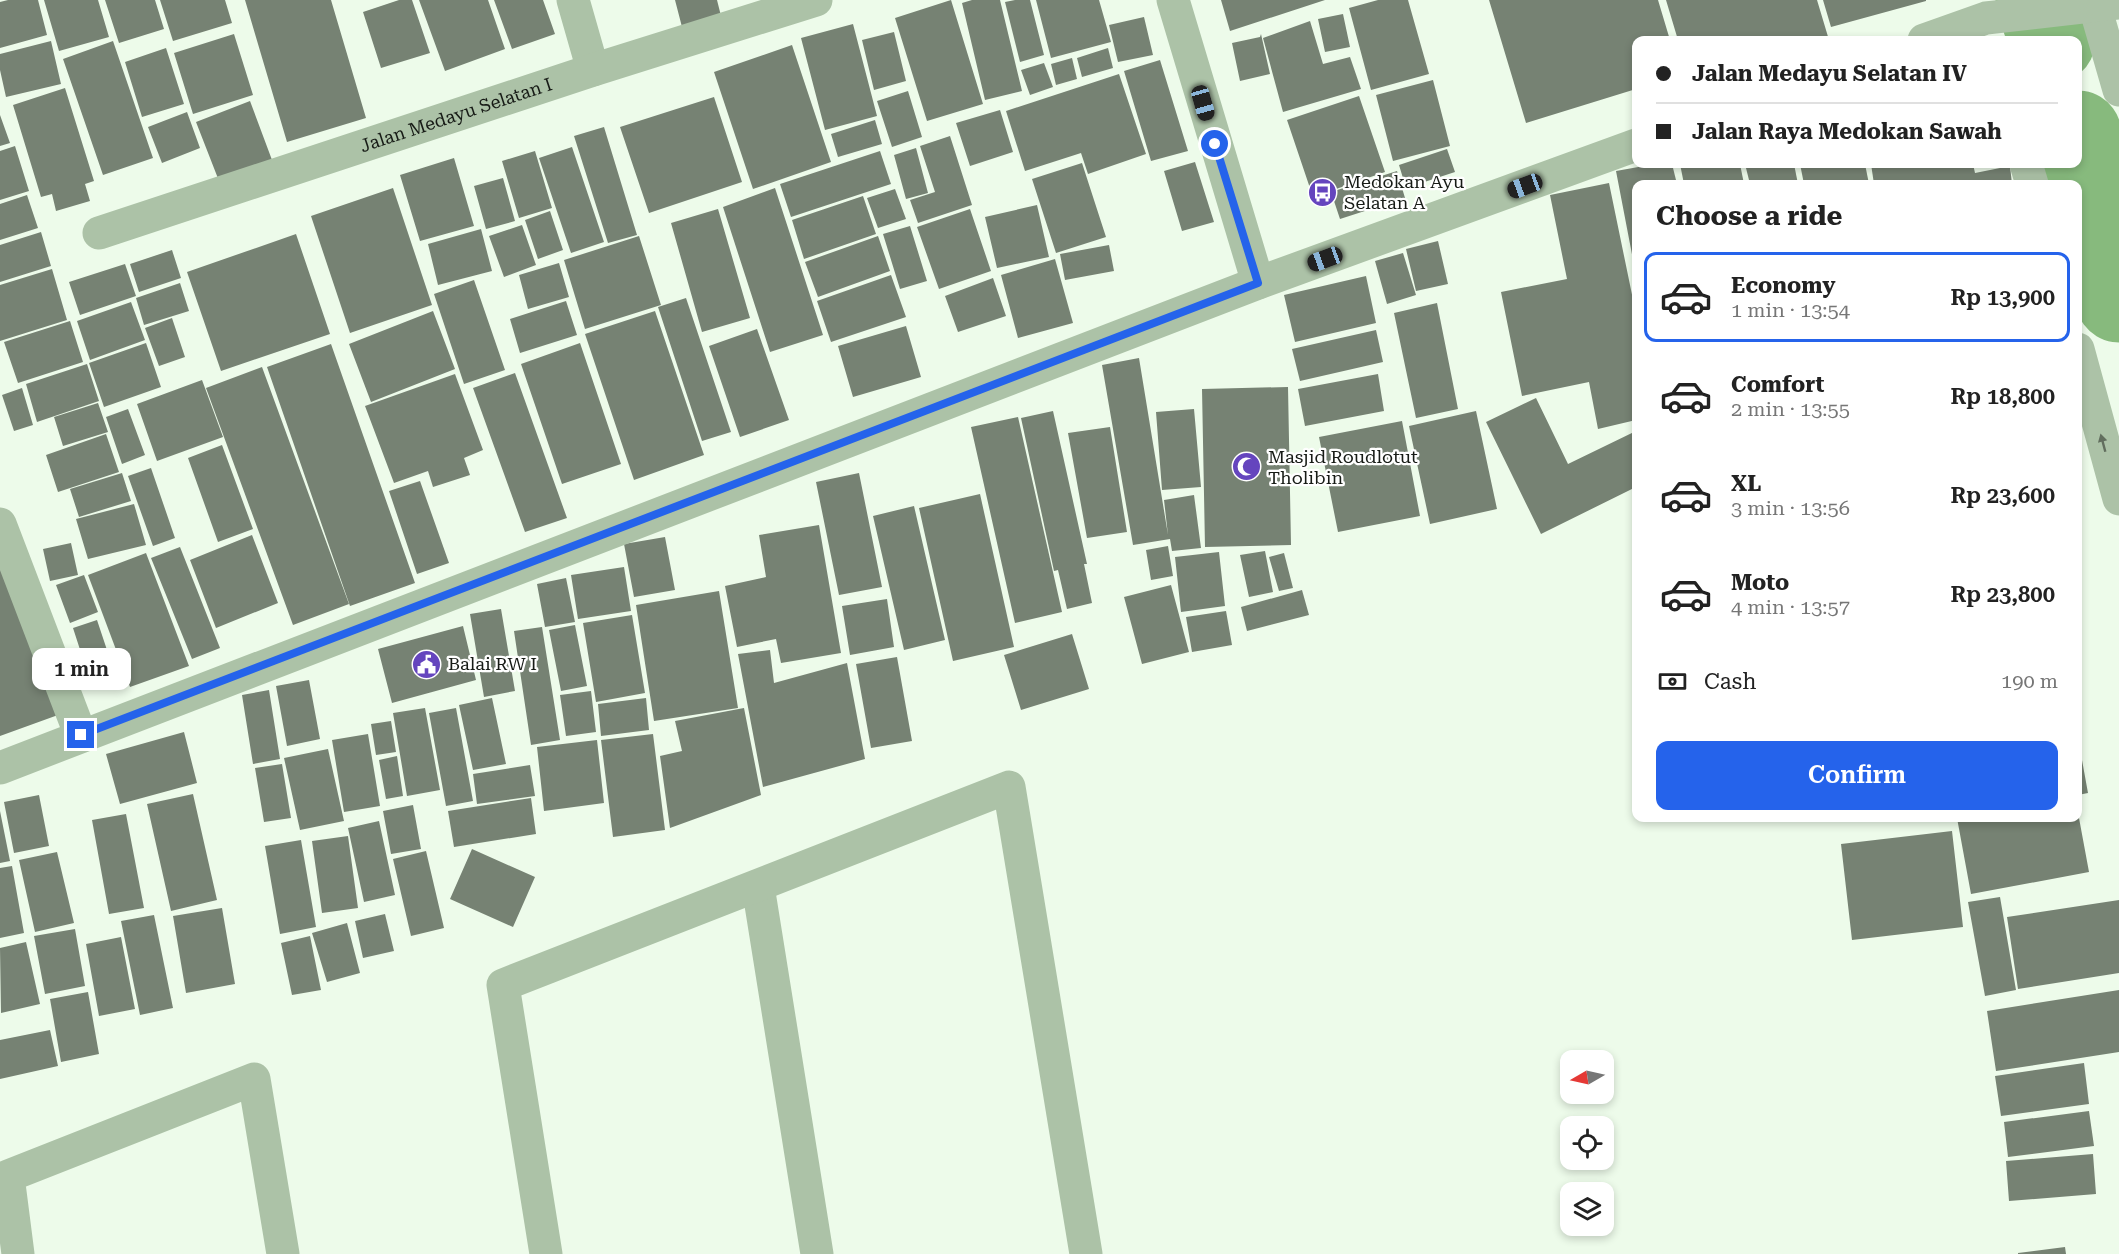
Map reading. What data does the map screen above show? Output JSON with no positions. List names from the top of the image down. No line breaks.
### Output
{"streets":{"street":["Jalan Medayu Selatan I"]},"places":{"bus stop":["Medokan Ayu Selatan A"],"mosque":["Masjid Roudlotut Tholibin"],"public building":["Balai RW I"]},"north":"left","page":{"banner":["Jalan Medayu Selatan IV","Jalan Raya Medokan Sawah"],"heading":"Choose a ride","list":[{"name":"Economy","note":"1 min · 13:54","value":"Rp 13,900"},{"name":"Comfort","note":"2 min · 13:55","value":"Rp 18,800"},{"name":"XL","note":"3 min · 13:56","value":"Rp 23,600"},{"name":"Moto","note":"4 min · 13:57","value":"Rp 23,800"}],"bubble":"1 min","pay":["Cash","190 m"],"buttons":"Confirm"}}
